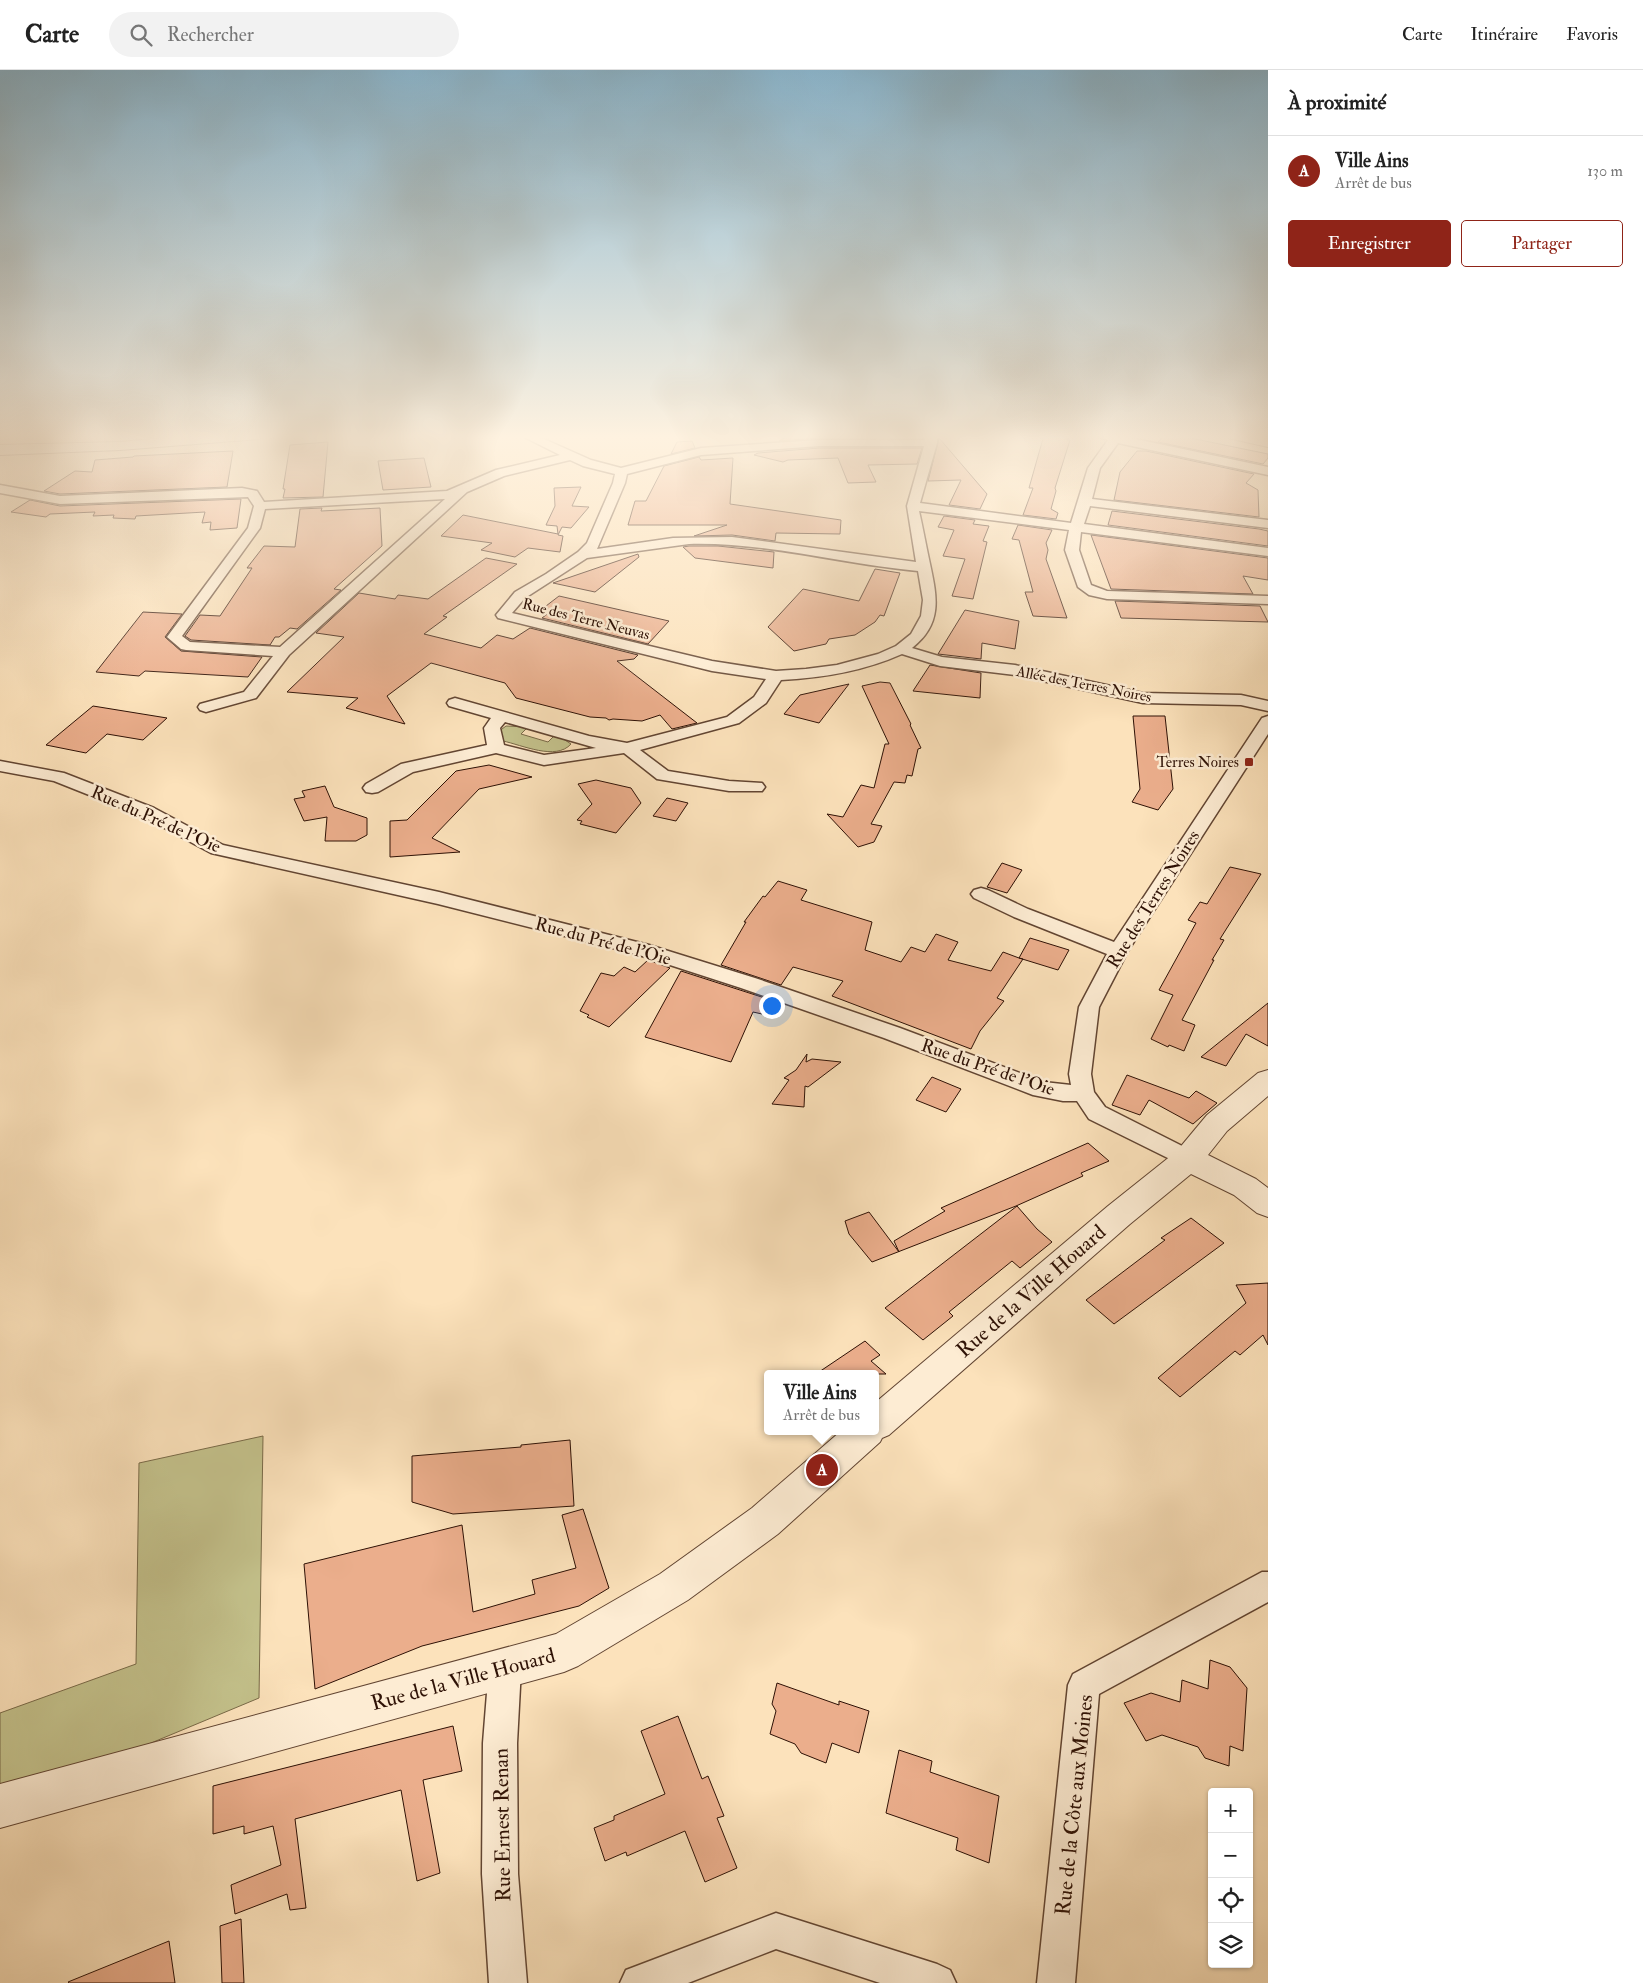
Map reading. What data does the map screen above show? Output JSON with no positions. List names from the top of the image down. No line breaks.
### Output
{"streets":{"street":["Rue des Terre Neuvas","Allée des Terres Noires","Rue du Pré de l'Oie","Rue des Terres Noires","Rue de la Ville Houard","Rue de la Côte aux Moines","Rue Ernest Renan"]},"crossings":[["Rue du Pré de l'Oie","Rue des Terres Noires"],["Rue de la Ville Houard","Rue Ernest Renan"]],"places":{"transit":["Terres Noires"]},"page":{"header":"Carte","search":"Rechercher","nav":["Carte","Itinéraire","Favoris"],"heading":"À proximité","list":[{"mark":"A","name":"Ville Ains","note":"Arrêt de bus","value":"130 m"}],"buttons":["Enregistrer","Partager"],"popup":["Ville Ains","Arrêt de bus"],"pins":"A","map_buttons":["+","−"]}}
